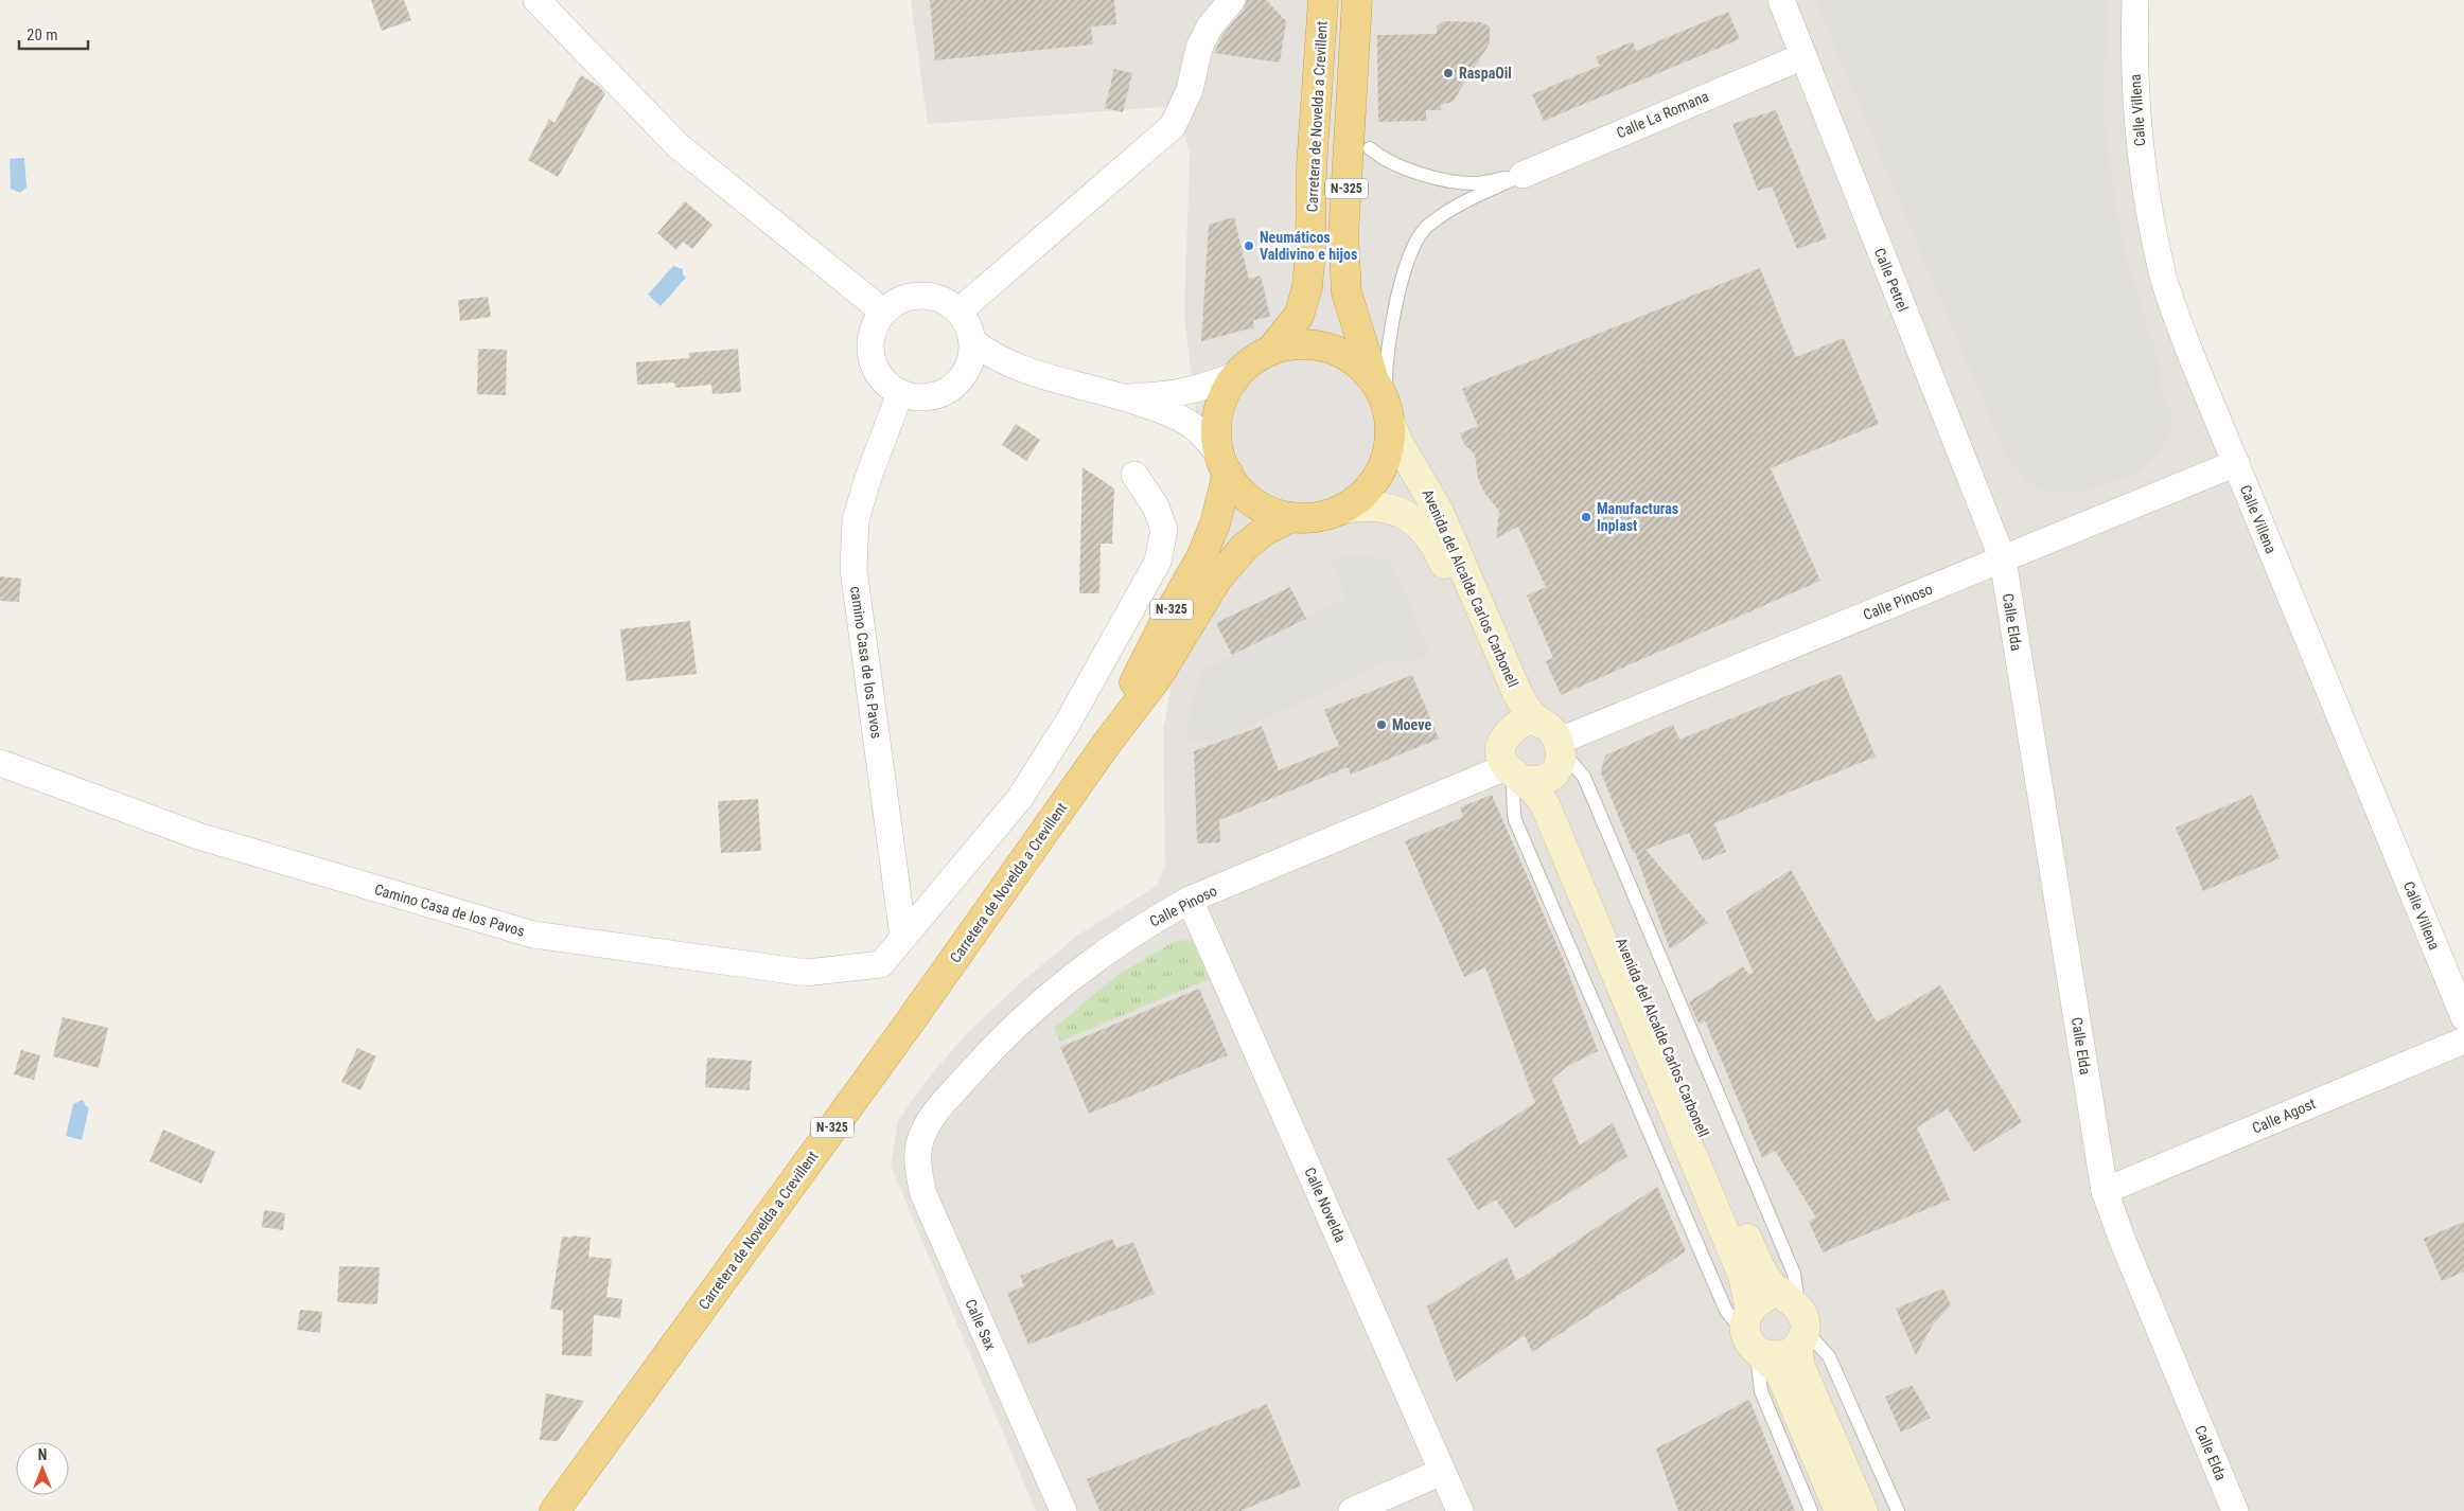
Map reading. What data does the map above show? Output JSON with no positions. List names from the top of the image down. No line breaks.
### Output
{"streets":{"highway":["Carretera de Novelda a Crevillent","N-325"],"main road":["Avenida del Alcalde Carlos Carbonell"],"street":["Calle Villena","Calle La Romana","Calle Petrel","Calle Pinoso","Calle Elda","camino Casa de los Pavos","Camino Casa de los Pavos","Calle Agost","Calle Novelda","Calle Sax"]},"crossings":[["Calle Villena","Calle Pinoso"],["Calle La Romana","Calle Petrel"],["Carretera de Novelda a Crevillent","N-325"],["Carretera de Novelda a Crevillent","Avenida del Alcalde Carlos Carbonell"],["N-325","Avenida del Alcalde Carlos Carbonell"],["Calle Petrel","Calle Pinoso"],["Calle Petrel","Calle Elda"],["Avenida del Alcalde Carlos Carbonell","Calle Pinoso"],["Calle Pinoso","Calle Elda"],["Calle Pinoso","Calle Novelda"],["Calle Pinoso","Calle Sax"],["Calle Elda","Calle Agost"],["camino Casa de los Pavos","Camino Casa de los Pavos"]],"places":["RaspaOil","Neumáticos Valdivino e hijos","Manufacturas Inplast","Moeve"],"scale_bar":"20 m","north":"top"}
